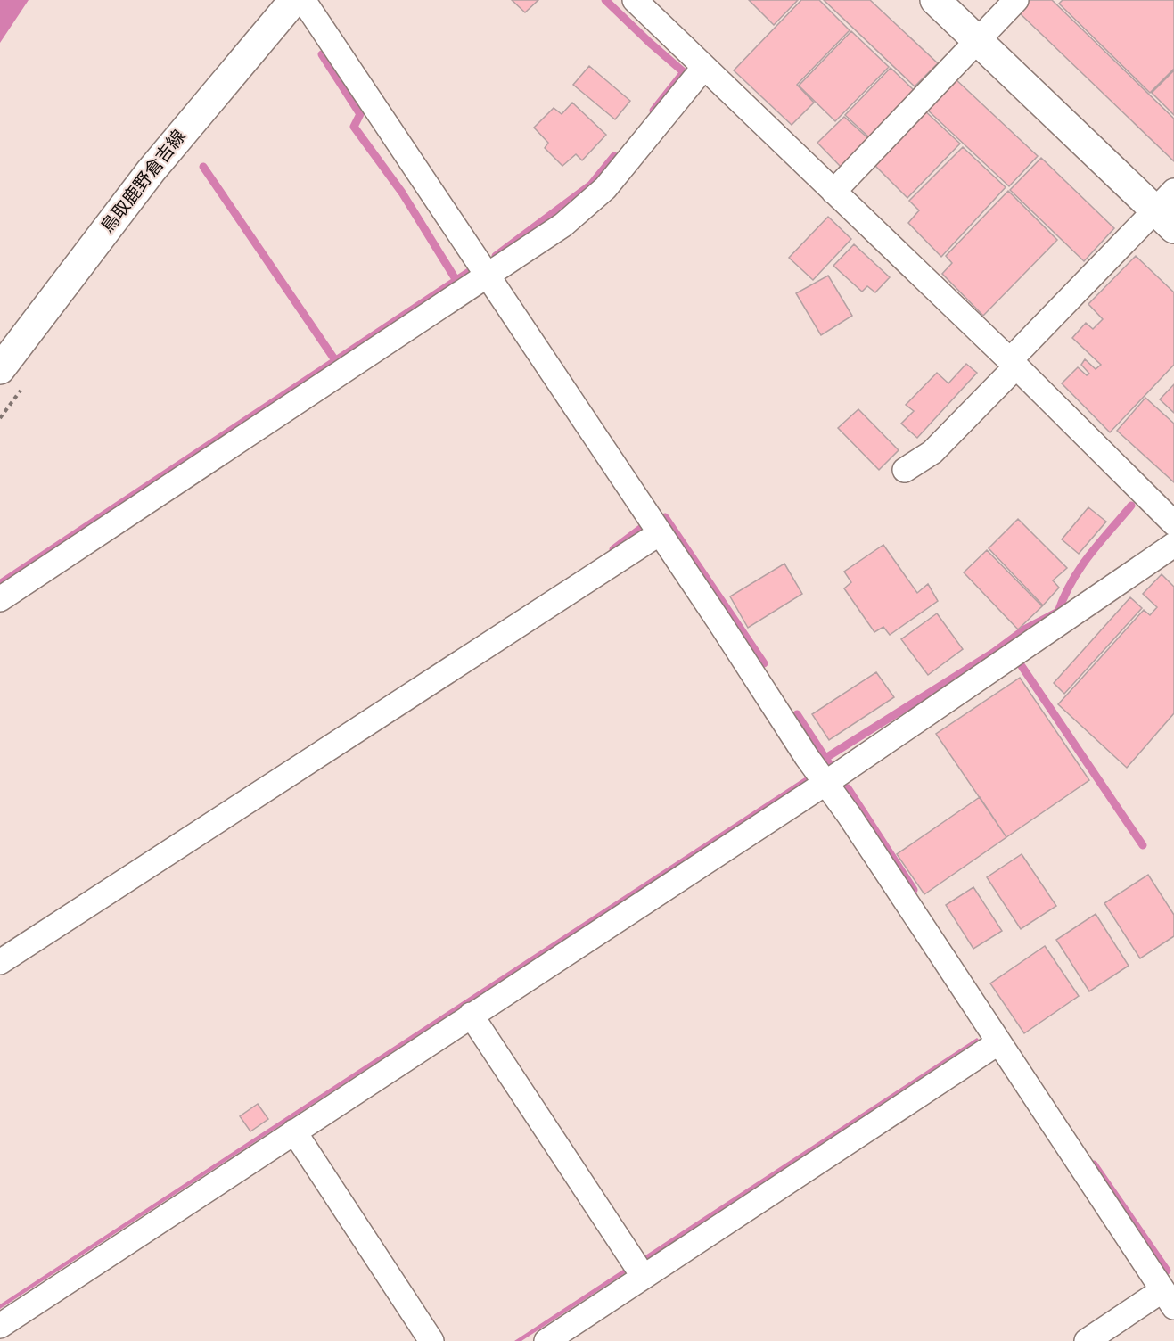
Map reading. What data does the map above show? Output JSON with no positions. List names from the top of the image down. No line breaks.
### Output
{"streets":{"main road":["鳥取鹿野倉吉線"]}}
